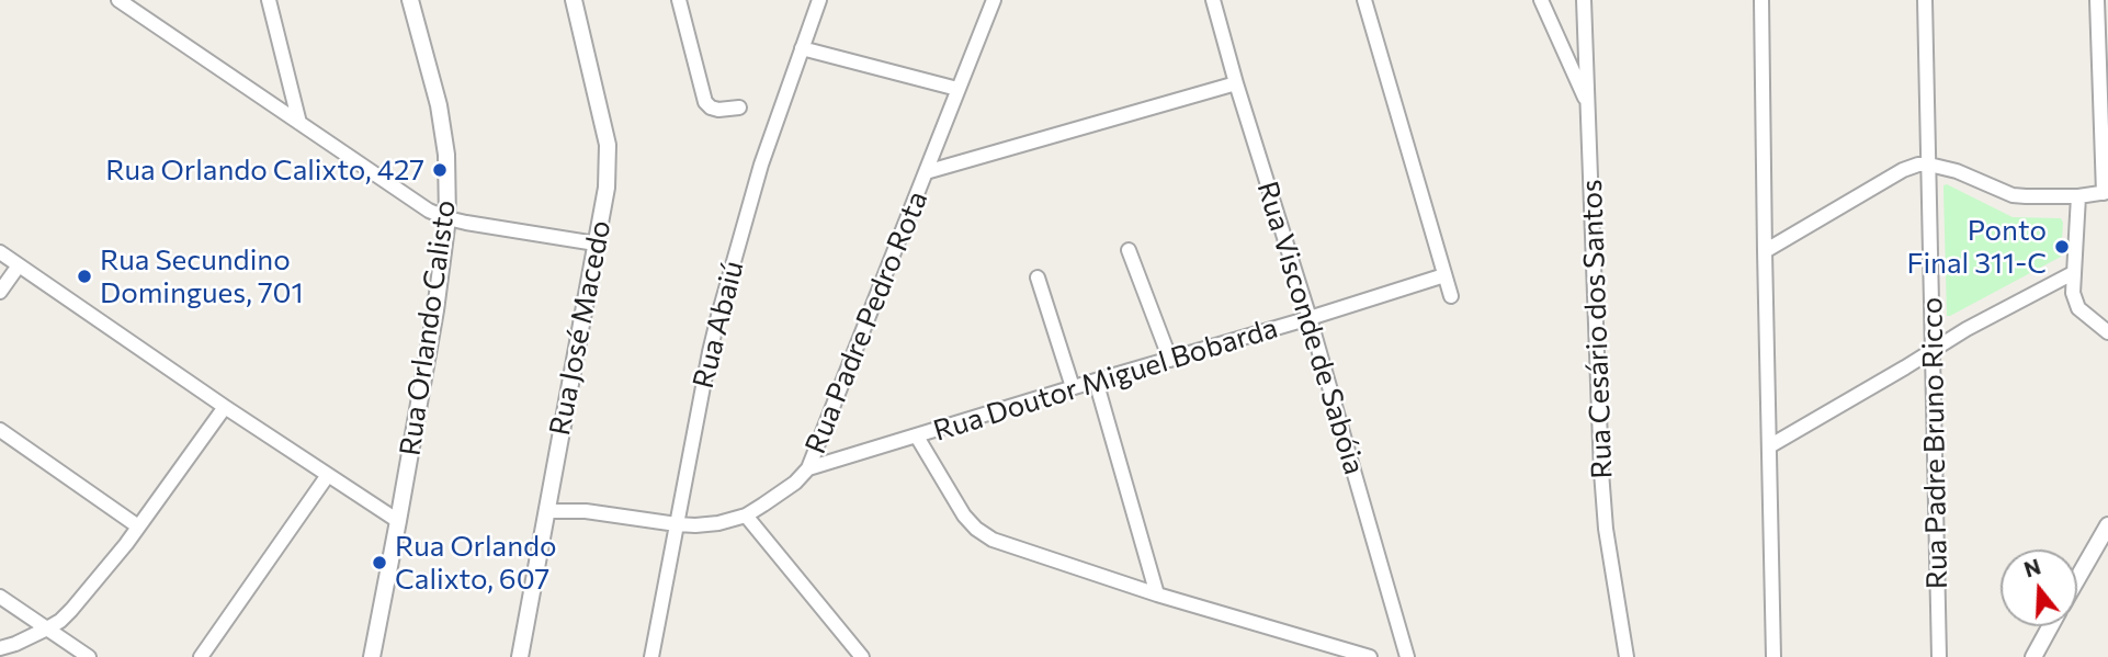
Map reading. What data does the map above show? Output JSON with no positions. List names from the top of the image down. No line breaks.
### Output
{"streets":{"street":["Rua Padre Pedro Rota","Rua Abaiú","Rua Orlando Calisto","Rua José Macedo","Rua Visconde de Sabóia","Rua Cesário dos Santos","Rua Doutor Miguel Bobarda","Rua Padre Bruno Ricco"]},"crossings":[["Rua Padre Pedro Rota","Rua Abaiú"],["Rua Padre Pedro Rota","Rua José Macedo"],["Rua Padre Pedro Rota","Rua Doutor Miguel Bobarda"],["Rua Visconde de Sabóia","Rua Doutor Miguel Bobarda"]],"places":["Rua Orlando Calixto, 427","Ponto Final 311-C","Rua Secundino Domingues, 701","Rua Orlando Calixto, 607"],"north":"top"}
